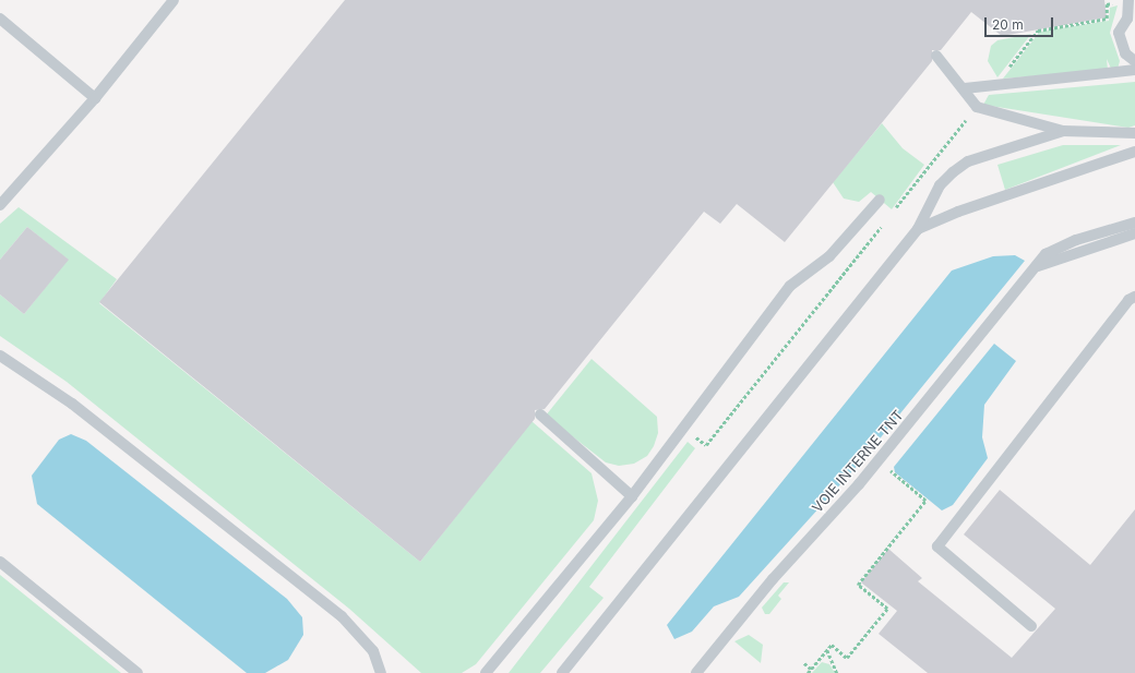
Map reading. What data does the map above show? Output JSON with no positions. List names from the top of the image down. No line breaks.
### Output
{"streets":{"lane":["VOIE INTERNE TNT"]},"scale_bar":"20 m"}
